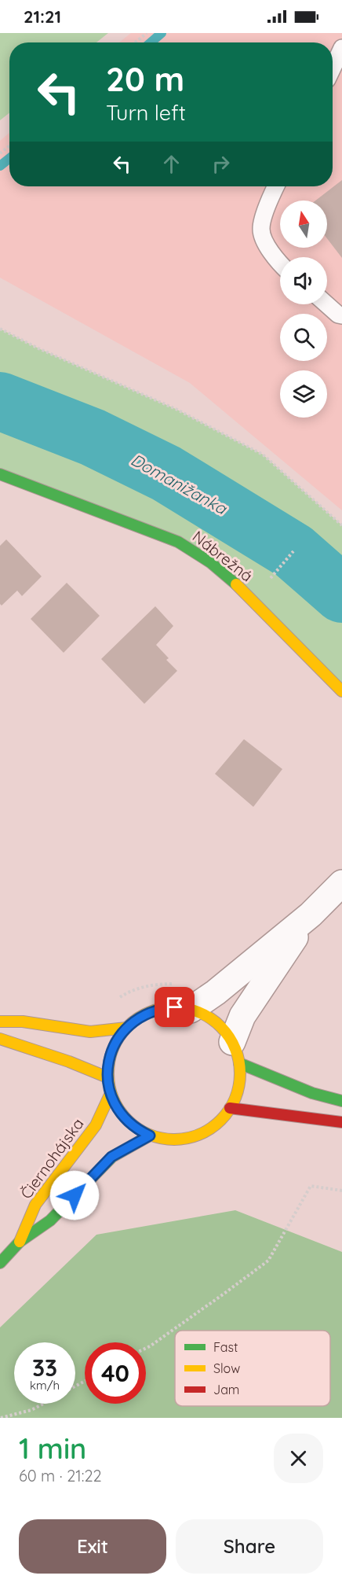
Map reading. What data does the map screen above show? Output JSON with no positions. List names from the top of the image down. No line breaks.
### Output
{"streets":{"main road":["Nábrežná","Čiernohájska"]},"water":["Domanižanka"],"legend":["Fast","Slow","Jam"],"north":"top","page":{"status":"21:21","turn":["20 m","Turn left"],"speed":"33 km/h","limit":"40","heading":["1 min","60 m · 21:22"],"buttons":["Exit","Share"]}}
